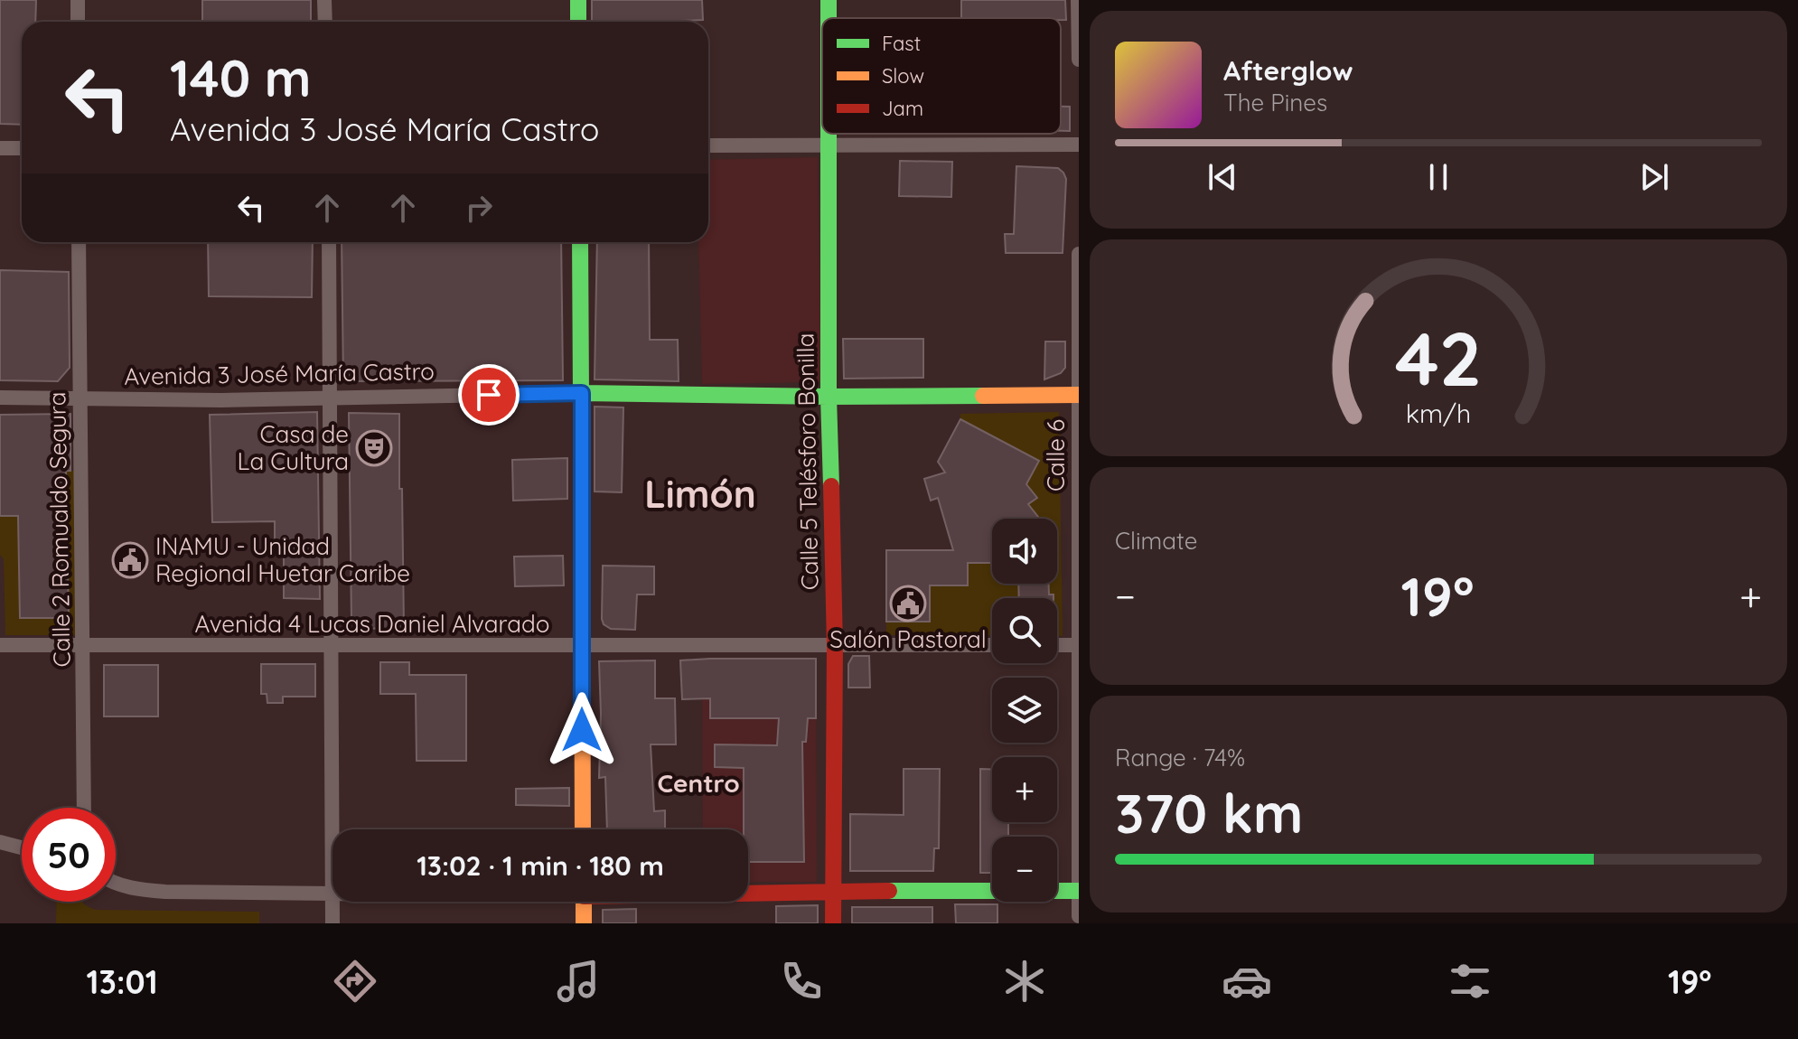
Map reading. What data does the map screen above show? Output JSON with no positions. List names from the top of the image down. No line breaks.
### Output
{"streets":{"main road":["Avenida 3 José María Castro","Calle 5 Telésforo Bonilla"],"street":["Calle 6","Calle 2 Romualdo Segura","Avenida 4 Lucas Daniel Alvarado"]},"crossings":[["Avenida 3 José María Castro","Calle 6"],["Avenida 3 José María Castro","Calle 5 Telésforo Bonilla"],["Avenida 3 José María Castro","Calle 2 Romualdo Segura"],["Calle 5 Telésforo Bonilla","Avenida 4 Lucas Daniel Alvarado"],["Calle 2 Romualdo Segura","Avenida 4 Lucas Daniel Alvarado"]],"districts":["Limón","Centro"],"places":{"theatre":["Casa de La Cultura"],"public building":["INAMU - Unidad Regional Huetar Caribe","Salón Pastoral"]},"legend":["Fast","Slow","Jam"],"page":{"turn":["140 m","Avenida 3 José María Castro"],"song":["Afterglow","The Pines"],"tile":["Climate",["Range · 74%","370 km"]],"map_buttons":["+","−"],"heat":["−","19°","+"],"limit":"50","trip":"13:02 · 1 min · 180 m","tabs":["13:01","19°"],"gauge":["42","km/h"]}}
